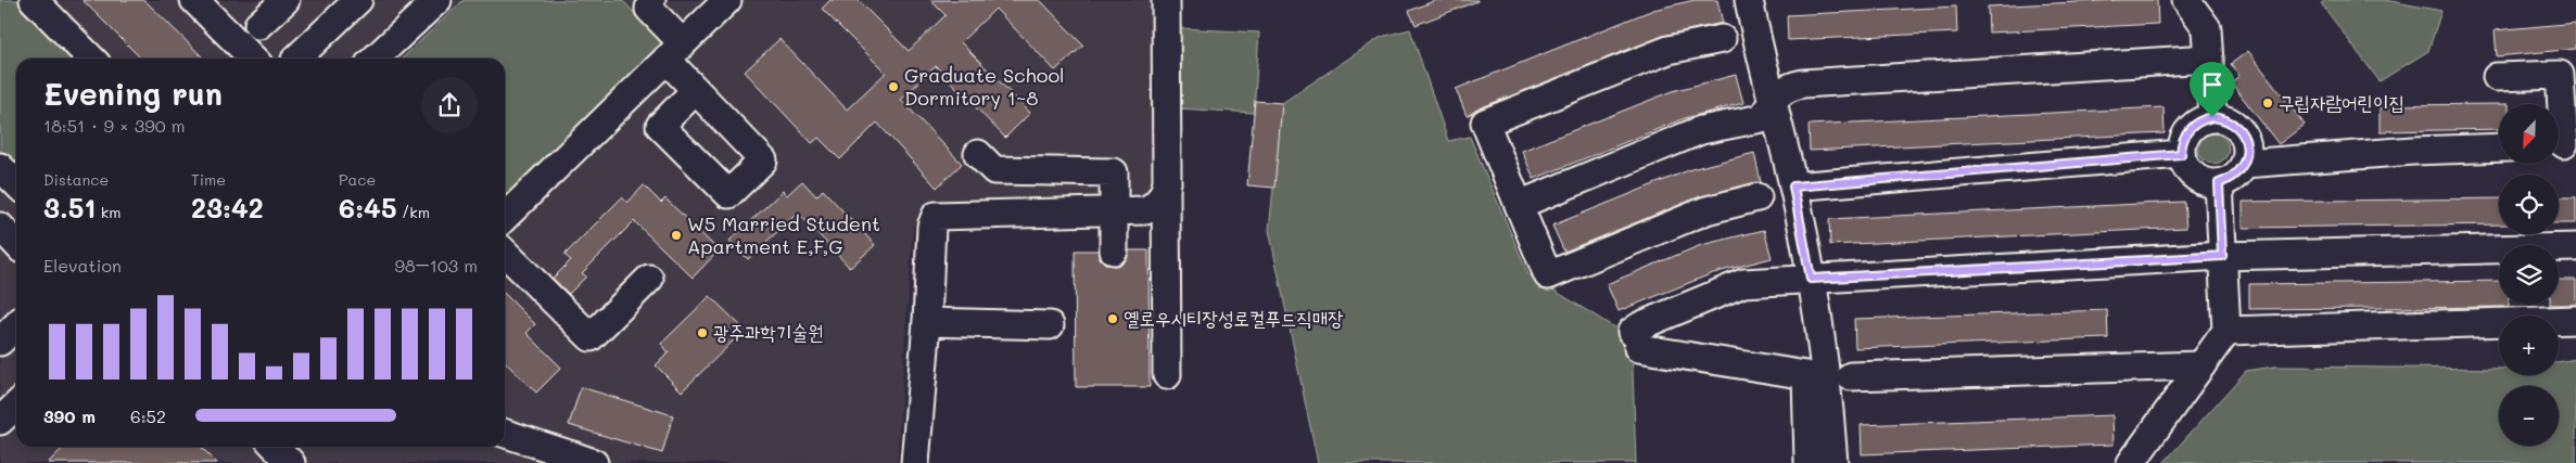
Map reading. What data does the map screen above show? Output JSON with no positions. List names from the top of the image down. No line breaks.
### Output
{"places":["Graduate School Dormitory 1~8","구립자람어린이집","W5 Married Student Apartment E,F,G","옐로우시티장성로컬푸드직매장","광주과학기술원"],"north":"bottom left","page":{"heading":["Evening run","18:51 · 9 × 390 m"],"map_buttons":["+","−"],"stats":[["Distance","3.51 km"],["Time","23:42"],["Pace","6:45 /km"]],"chart":["Elevation","98–103 m"],"list":[{"name":"390 m","note":"6:52"}]}}
